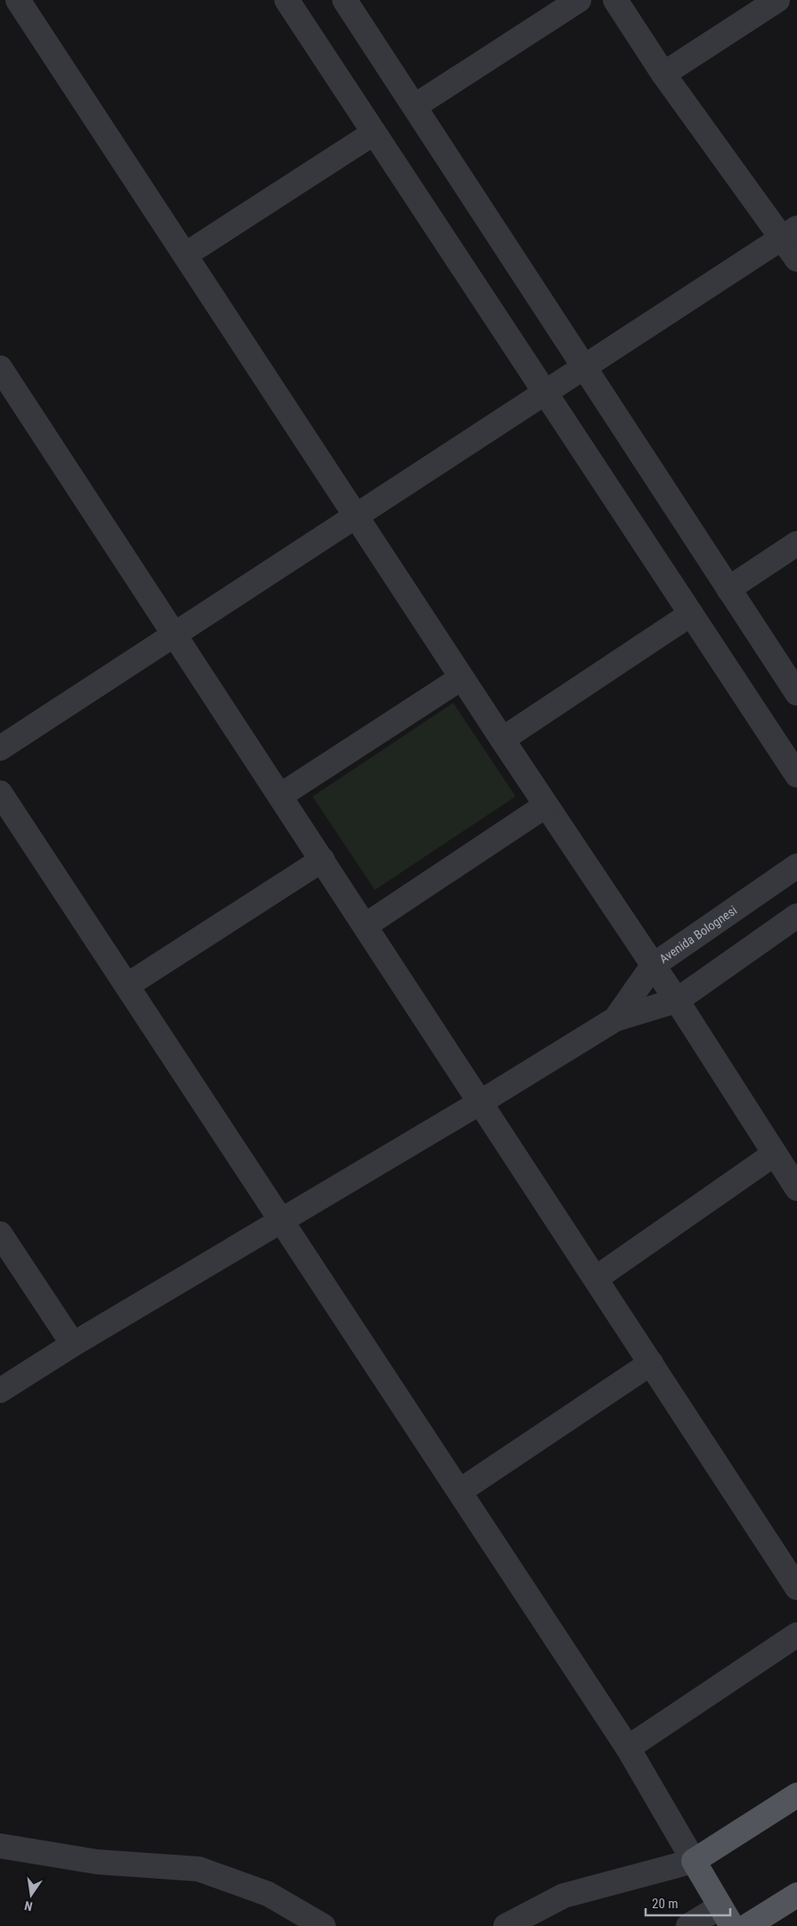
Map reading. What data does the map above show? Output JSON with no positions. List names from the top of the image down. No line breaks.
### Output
{"streets":{"street":["Avenida Bolognesi"]},"scale_bar":"20 m","north":"bottom"}
